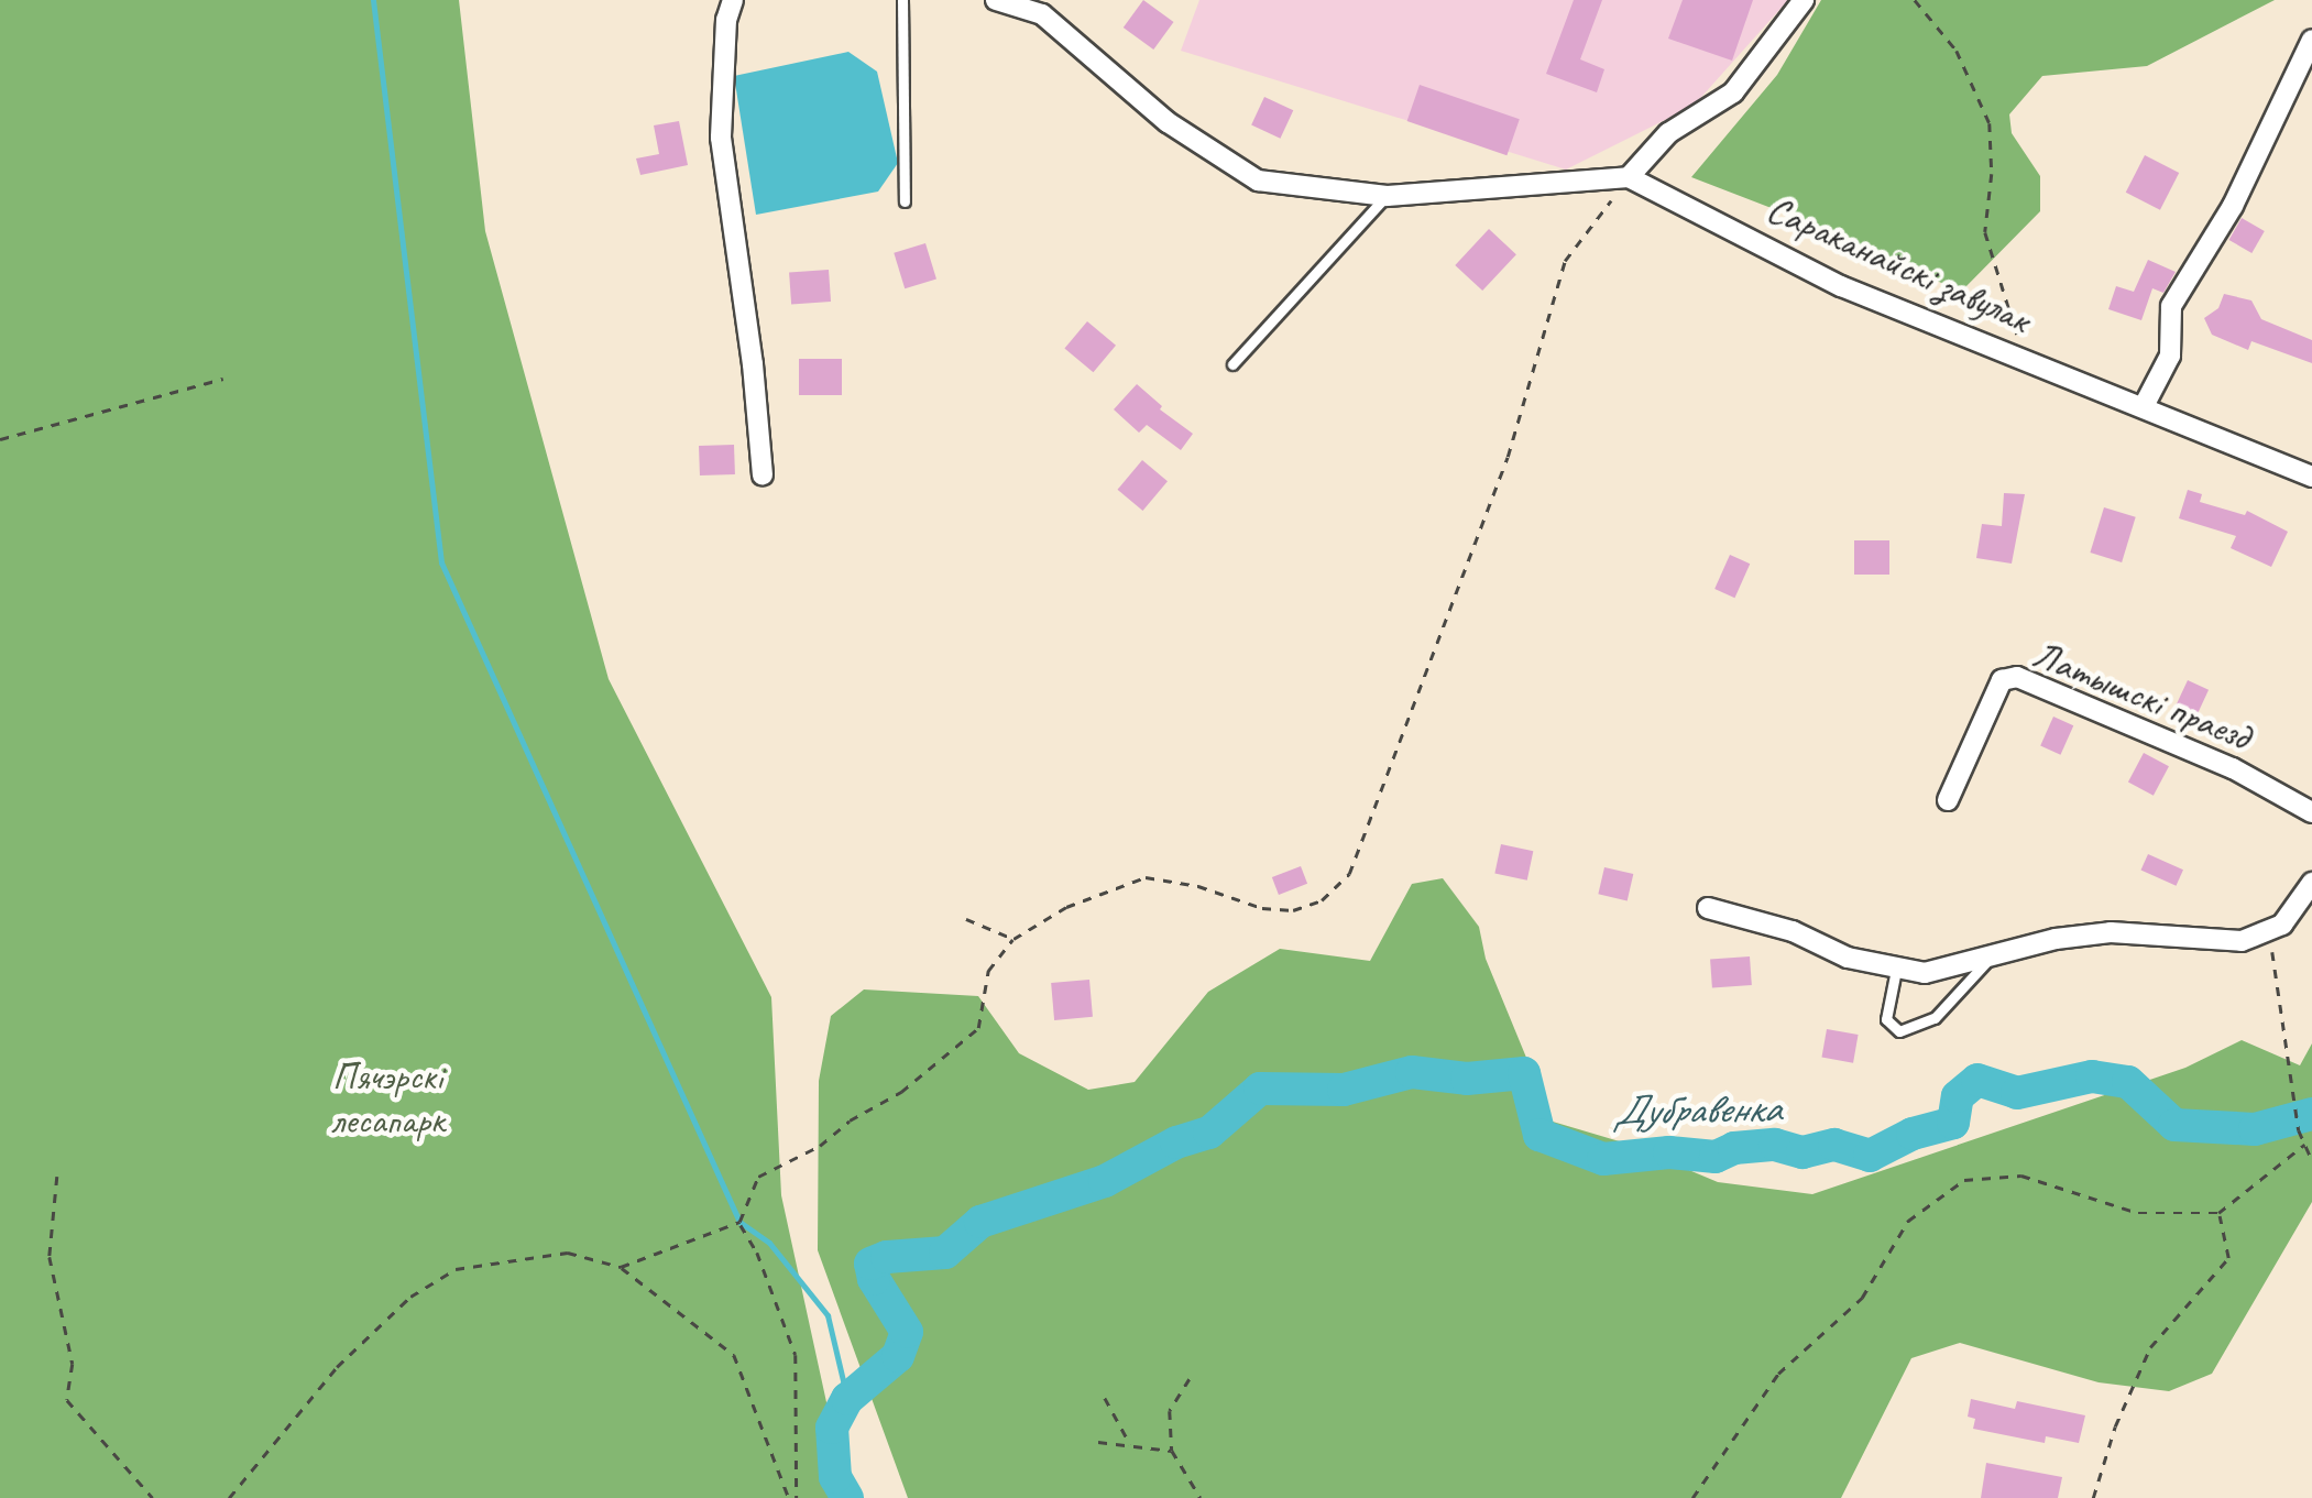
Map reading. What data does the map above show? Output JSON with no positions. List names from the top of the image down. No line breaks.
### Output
{"streets":{"street":["Сараканайскі завулак","Латышскі праезд"]},"water":["Дубравенка"],"parks":["Пячэрскі лесапарк"]}
